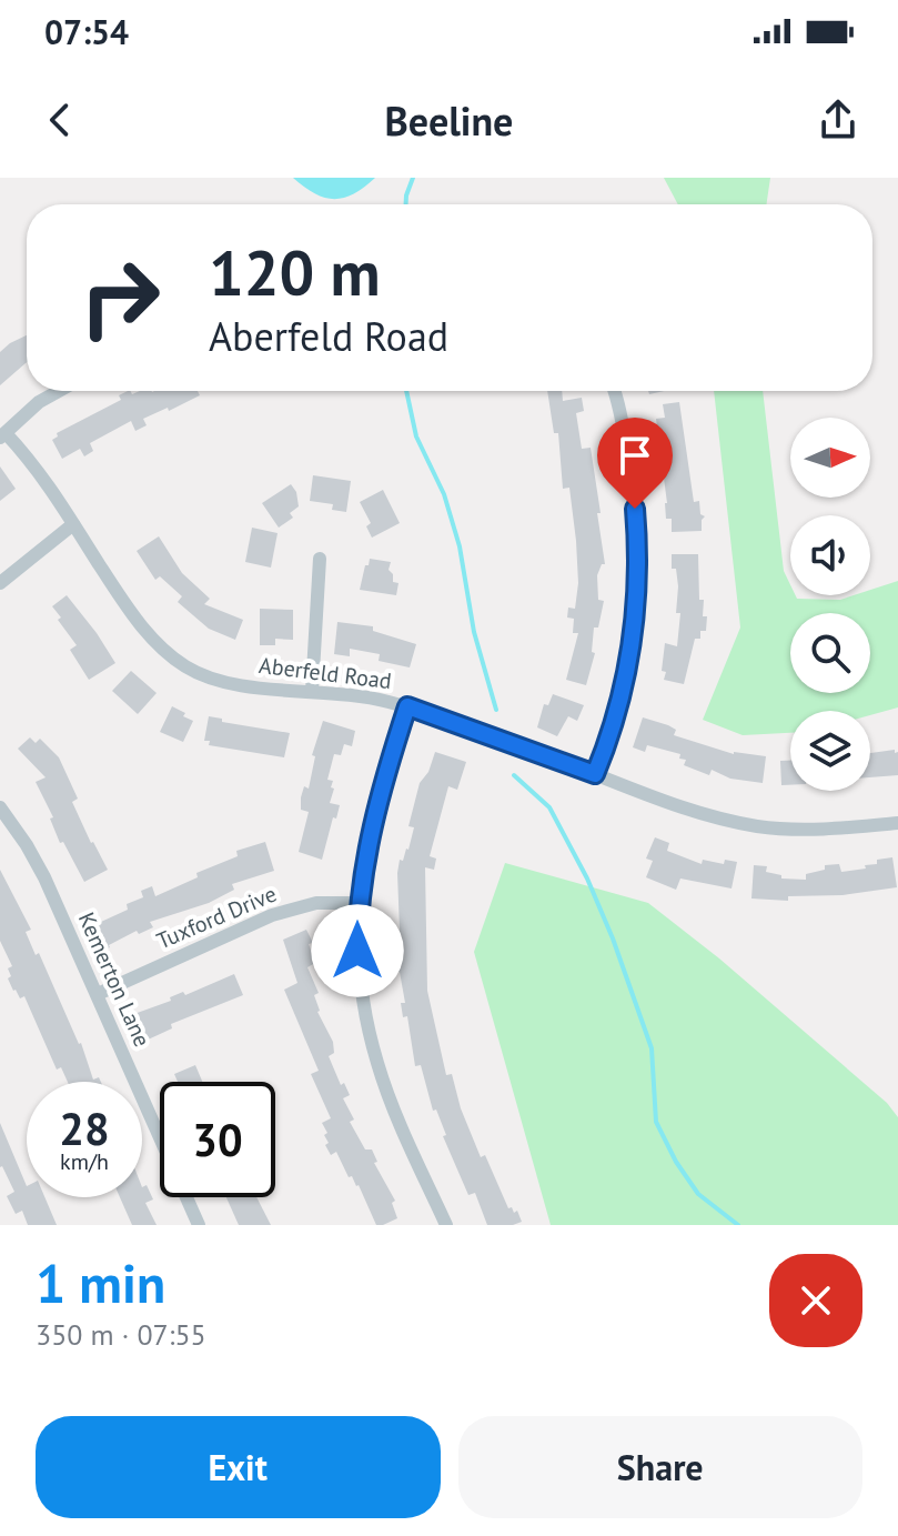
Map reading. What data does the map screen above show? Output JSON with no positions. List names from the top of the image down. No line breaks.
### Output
{"streets":{"street":["Aberfeld Road","Tuxford Drive","Kemerton Lane"]},"crossings":[["Tuxford Drive","Kemerton Lane"]],"north":"right","page":{"status":"07:54","header":"Beeline","turn":["120 m","Aberfeld Road"],"speed":"28 km/h","limit":"30","heading":["1 min","350 m · 07:55"],"buttons":["Exit","Share"]}}
